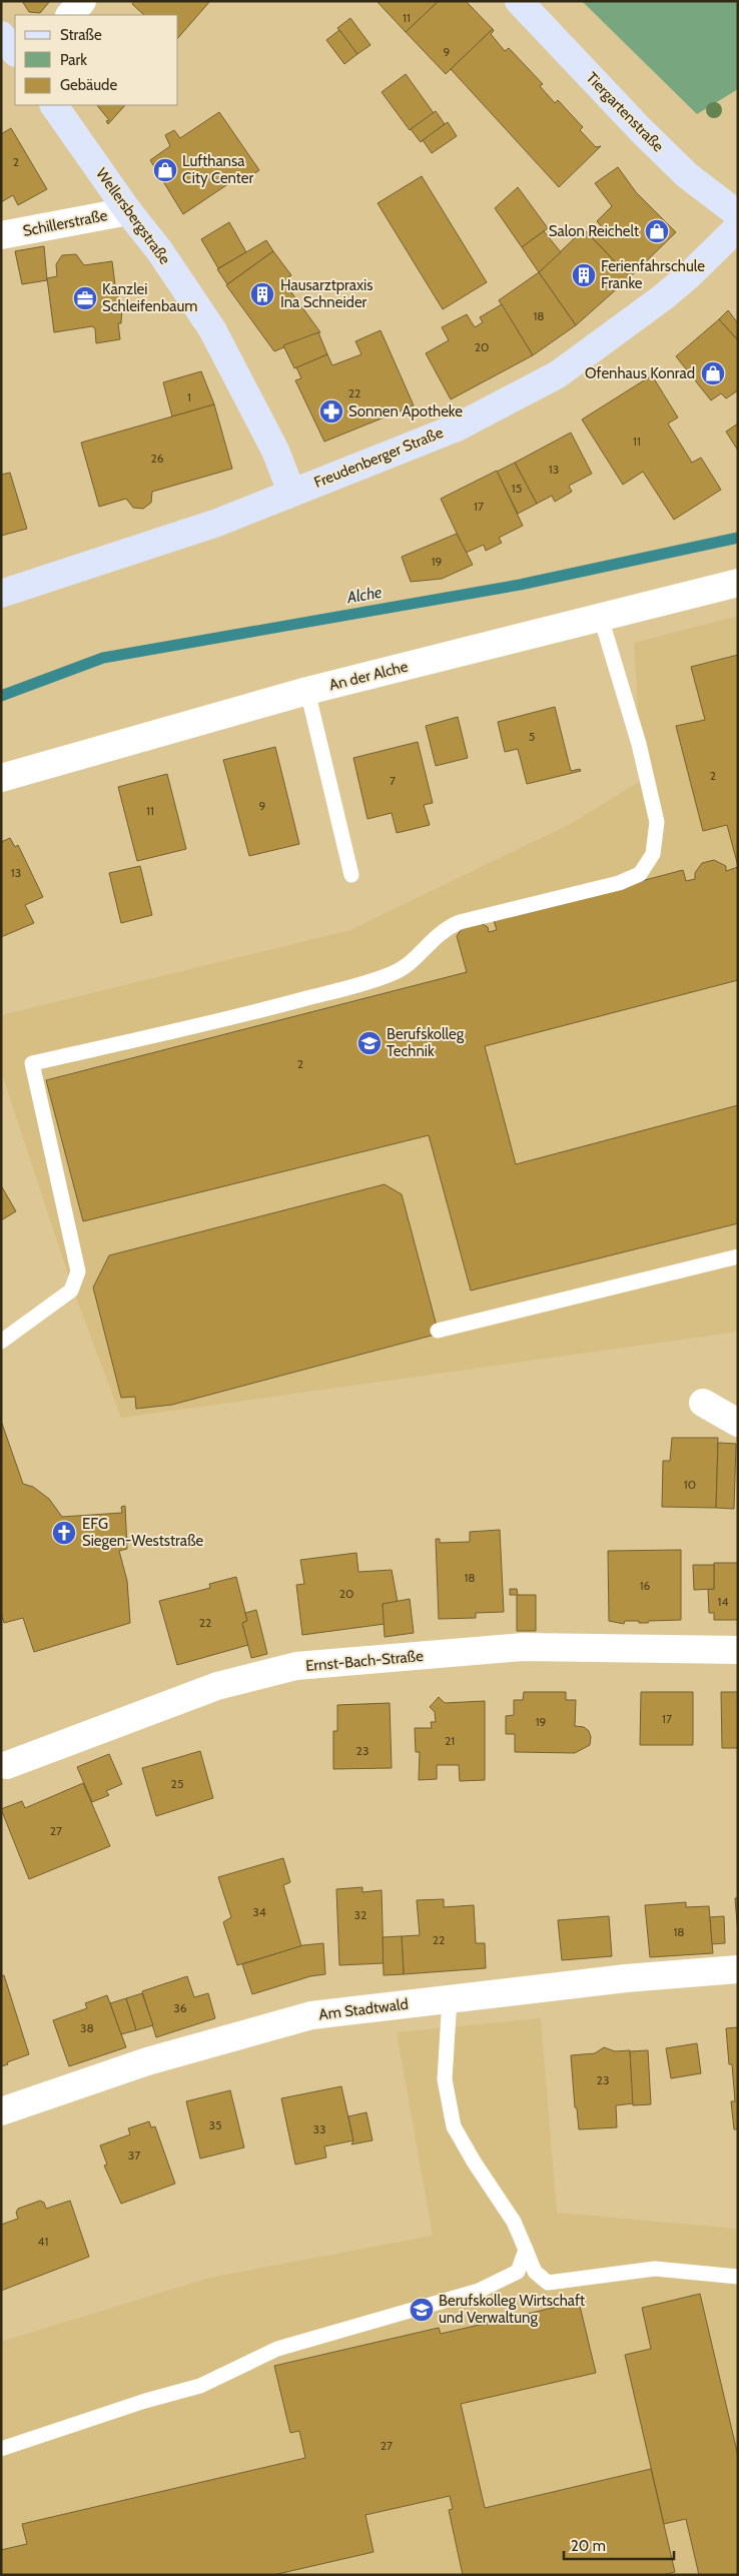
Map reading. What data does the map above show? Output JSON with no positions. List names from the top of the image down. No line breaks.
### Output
{"streets":{"street":["Tiergartenstraße","Wellersbergstraße","Schillerstraße","Freudenberger Straße","An der Alche","Ernst-Bach-Straße","Am Stadtwald"]},"crossings":[["Wellersbergstraße","Schillerstraße"],["Wellersbergstraße","Freudenberger Straße"]],"water":["Alche"],"places":{"shop":["Lufthansa City Center","Salon Reichelt","Ofenhaus Konrad"],"building":["Ferienfahrschule Franke","Hausarztpraxis Ina Schneider"],"office":["Kanzlei Schleifenbaum"],"pharmacy":["Sonnen Apotheke"],"school or university":["Berufskolleg Technik","Berufskolleg Wirtschaft und Verwaltung"],"church":["EFG Siegen-Weststraße"]},"house_numbers":["11","9","2","18","20","22","1","11","26","13","15","17","19","5","2","7","9","11","13","2","10","18","16","20","14","22","17","19","21","23","25","27","34","32","18","22","36","38","23","35","33","37","41","27"],"legend":["Straße","Park","Gebäude"],"scale_bar":"20 m"}
